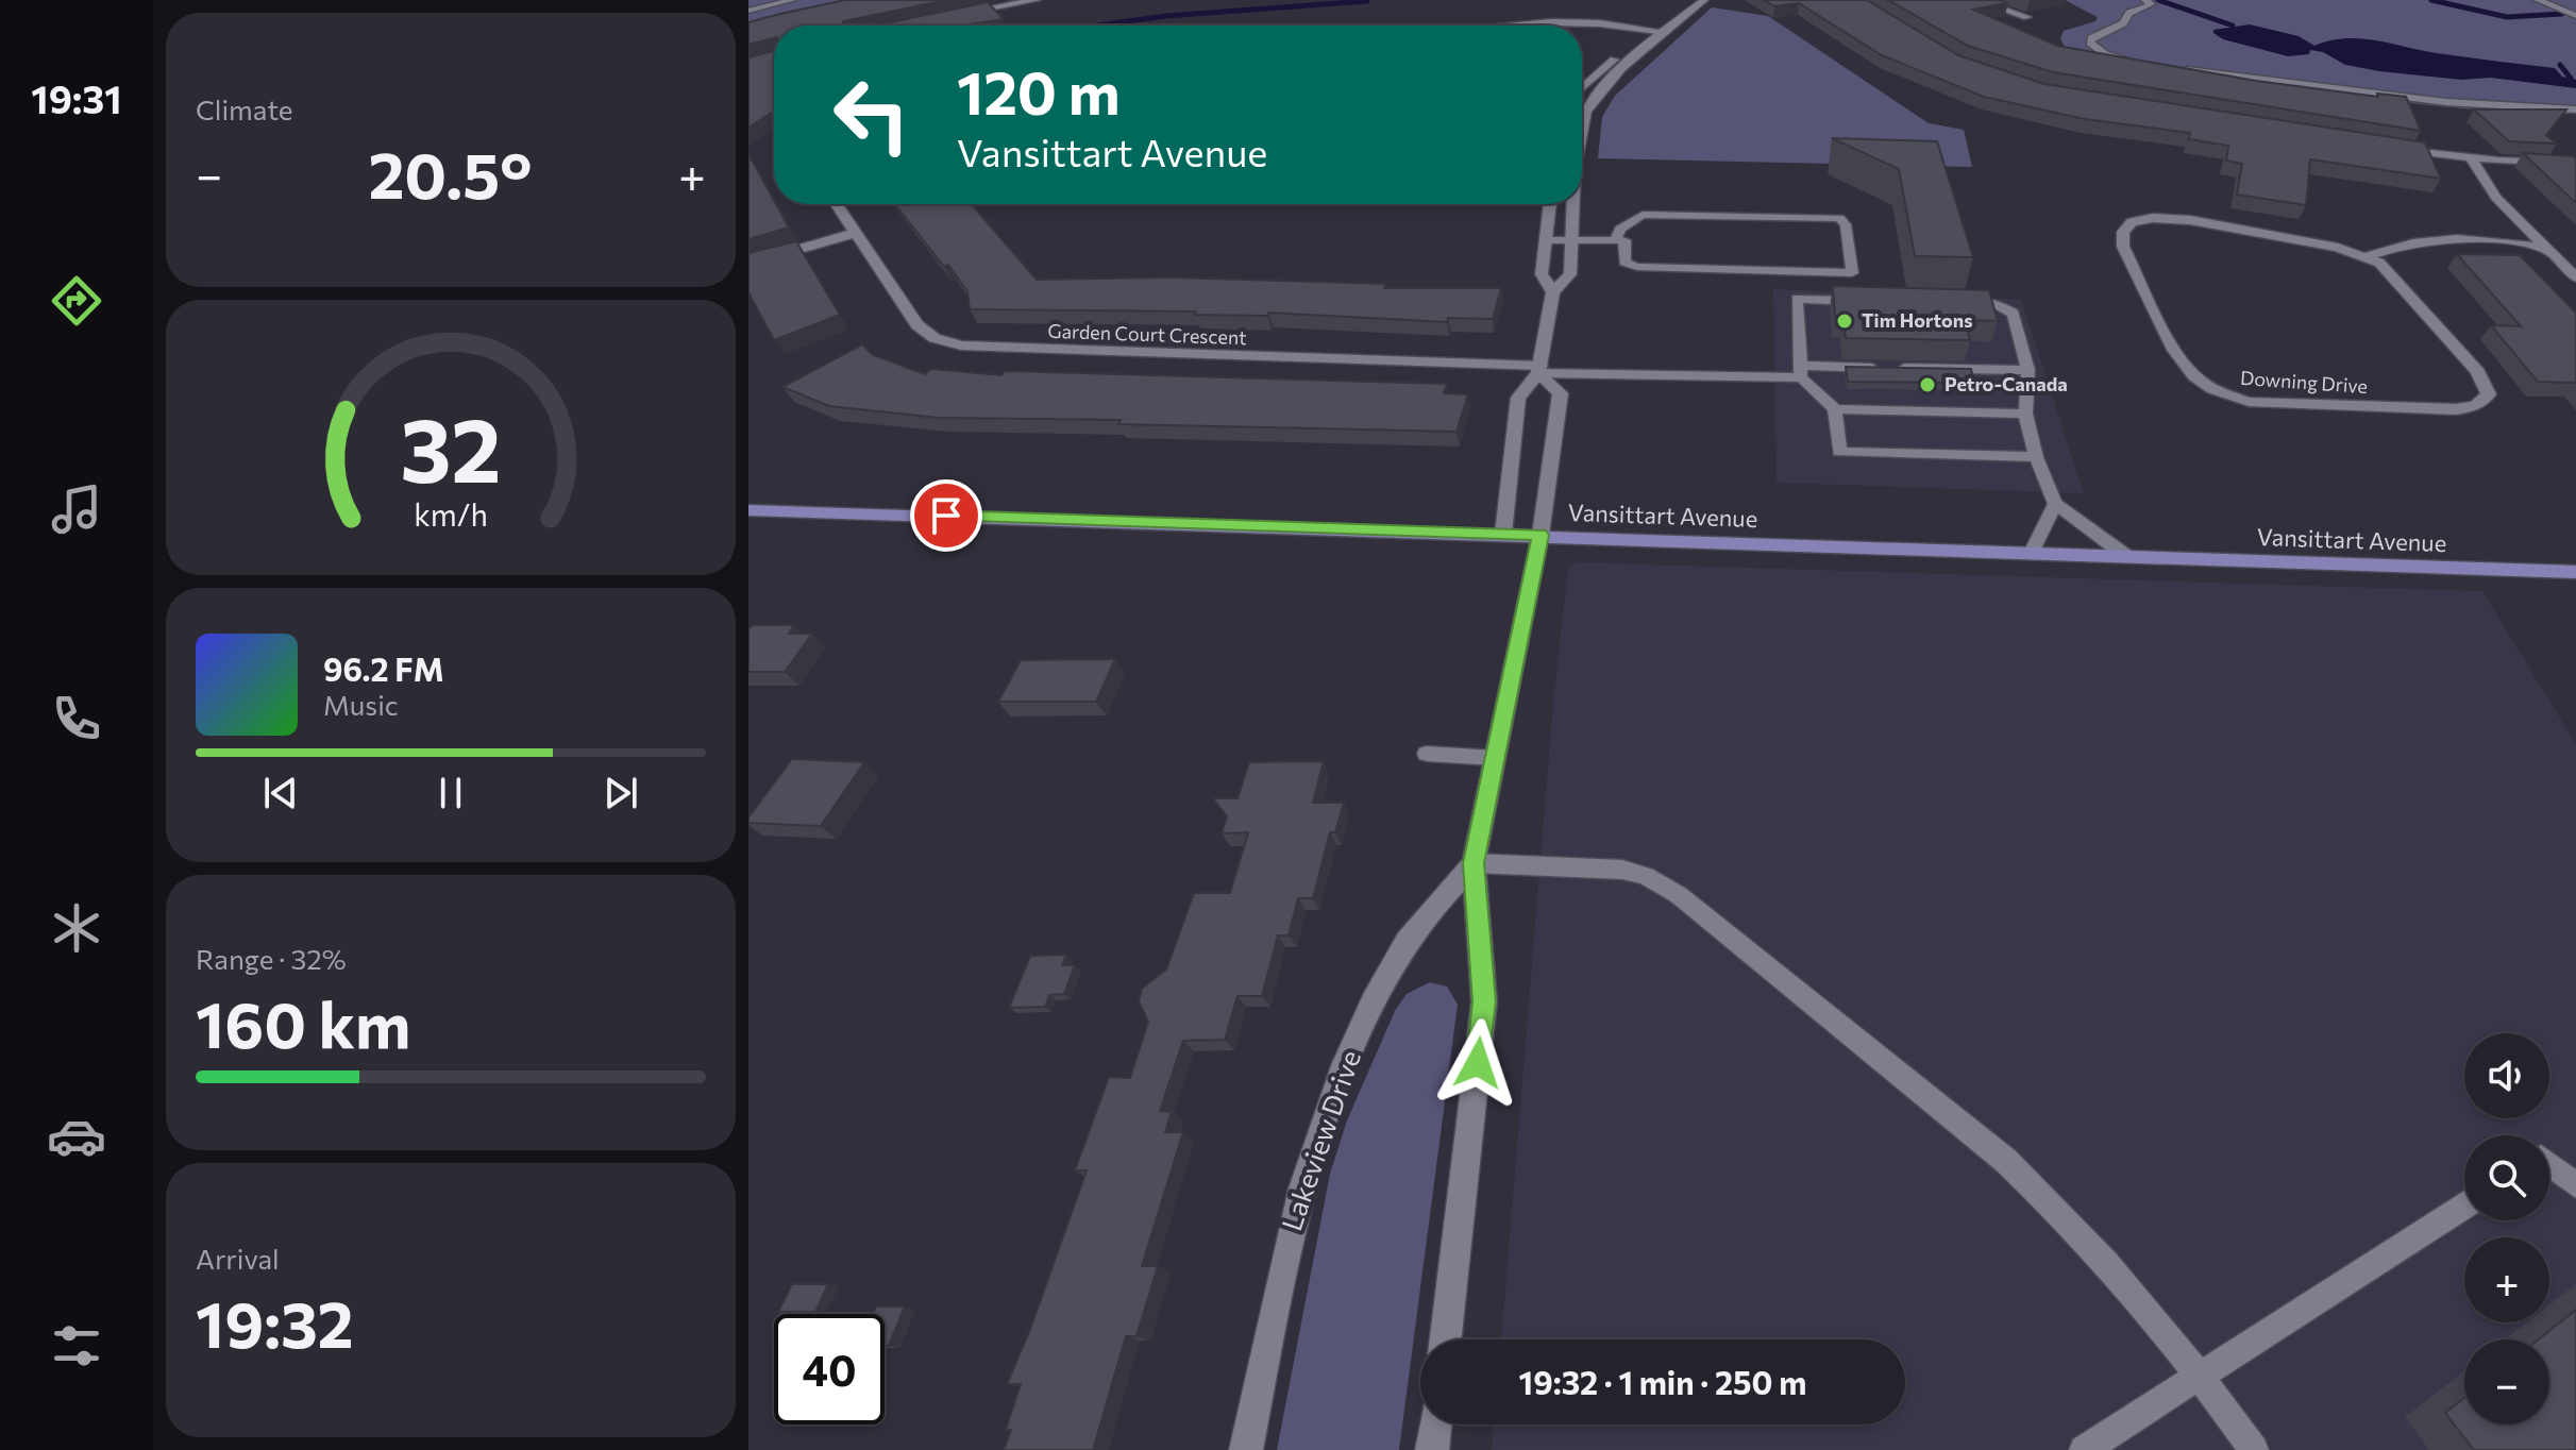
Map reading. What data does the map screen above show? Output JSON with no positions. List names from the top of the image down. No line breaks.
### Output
{"streets":{"main road":["Vansittart Avenue"],"street":["Garden Court Crescent","Downing Drive","Lakeview Drive"]},"crossings":[["Garden Court Crescent","Lakeview Drive"],["Vansittart Avenue","Lakeview Drive"]],"places":["Tim Hortons","Petro-Canada"],"page":{"tabs":"19:31","tile":["Climate",["Range · 32%","160 km"],["Arrival","19:32"]],"turn":["120 m","Vansittart Avenue"],"heat":["−","20.5°","+"],"song":["96.2 FM","Music"],"map_buttons":["+","−"],"limit":"40","trip":"19:32 · 1 min · 250 m","gauge":["32","km/h"]}}
